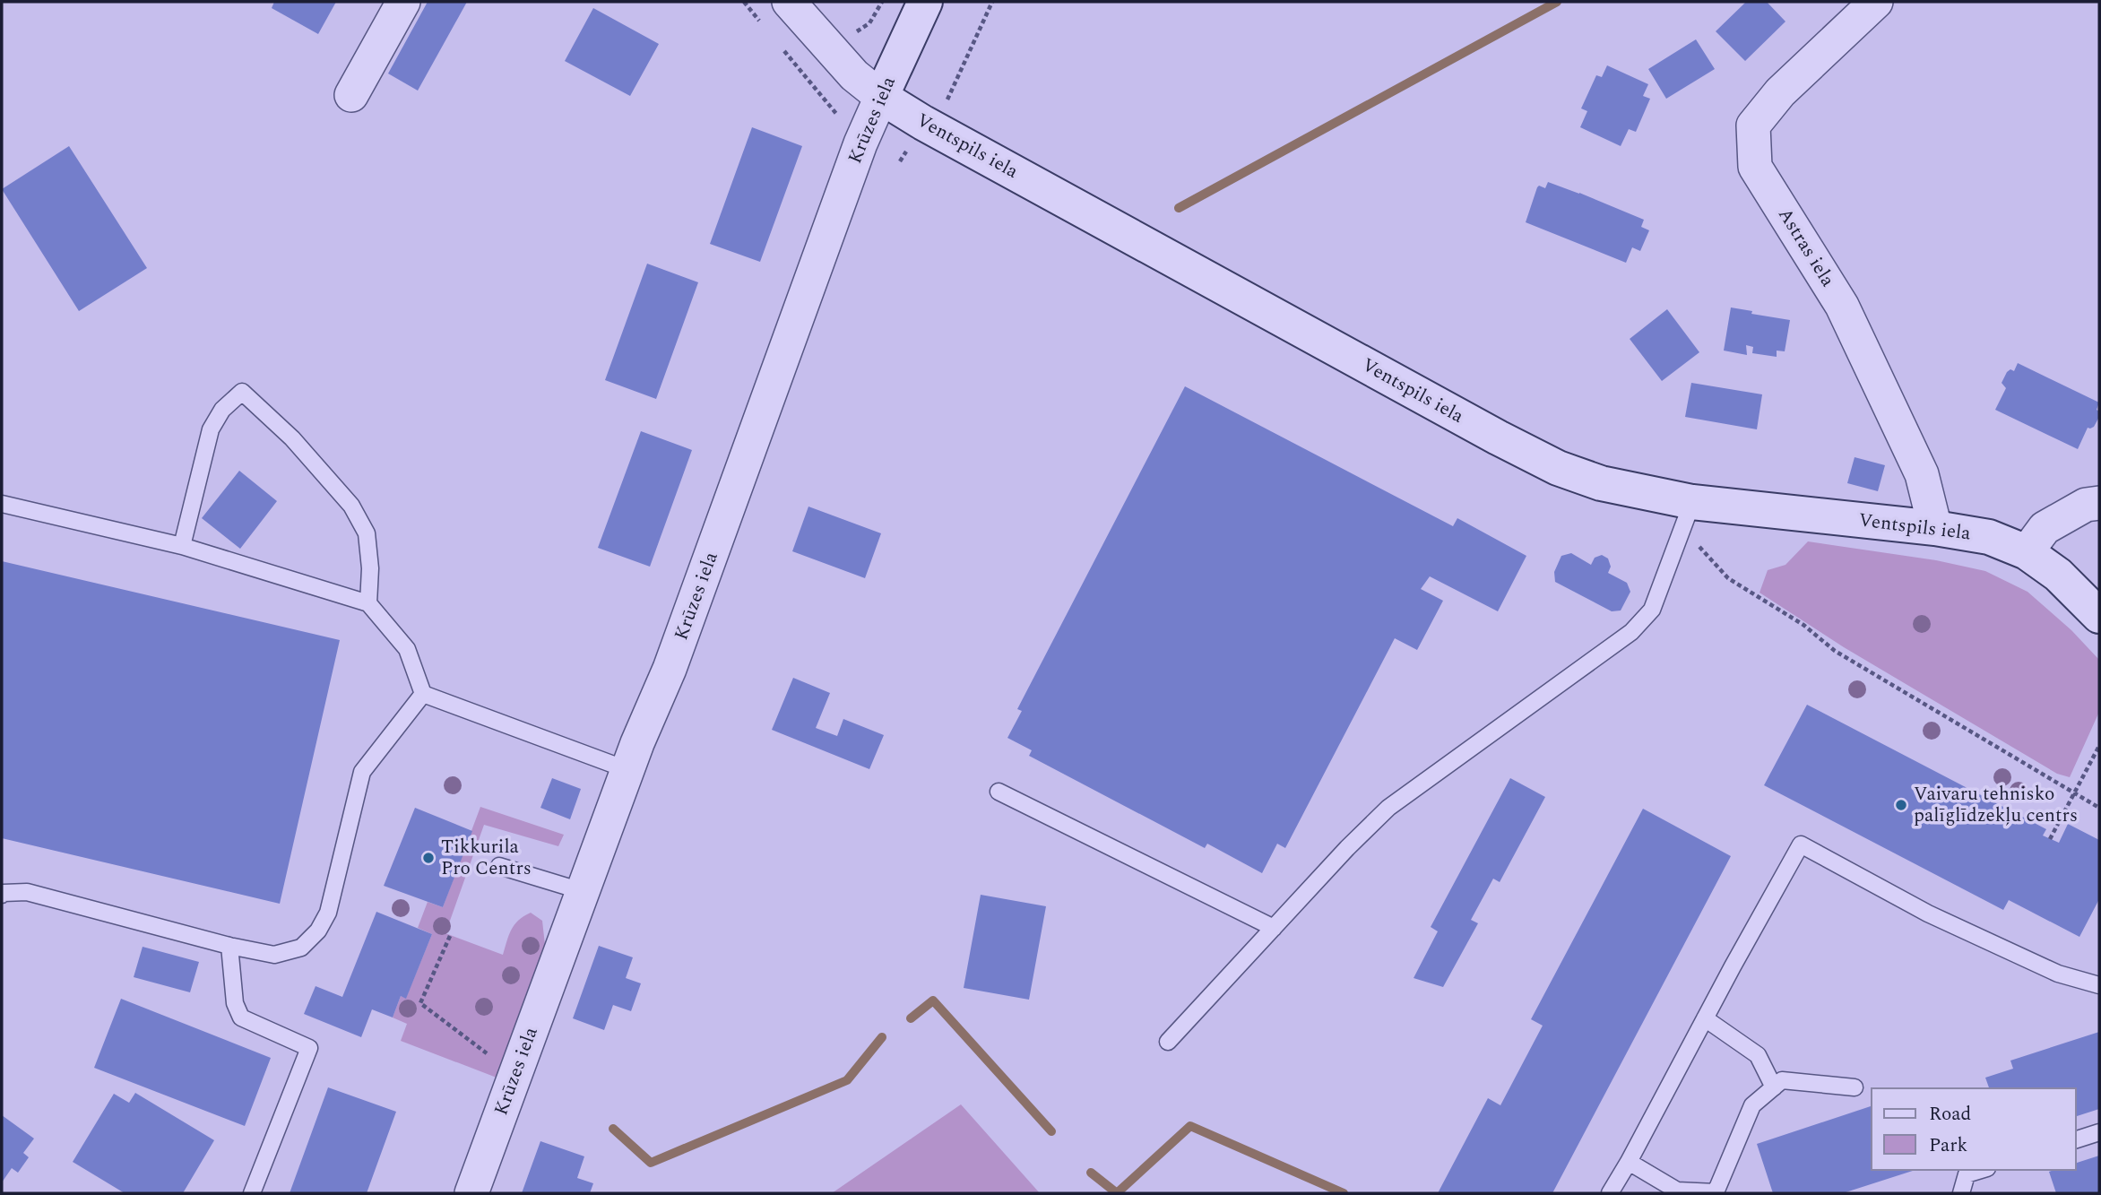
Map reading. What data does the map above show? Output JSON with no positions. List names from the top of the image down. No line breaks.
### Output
{"streets":{"street":["Krūzes iela","Ventspils iela","Astras iela"]},"crossings":[["Krūzes iela","Ventspils iela"],["Ventspils iela","Astras iela"]],"places":["Vaivaru tehnisko palīglīdzekļu centrs","Tikkurila Pro Centrs"],"legend":["Road","Park"]}
